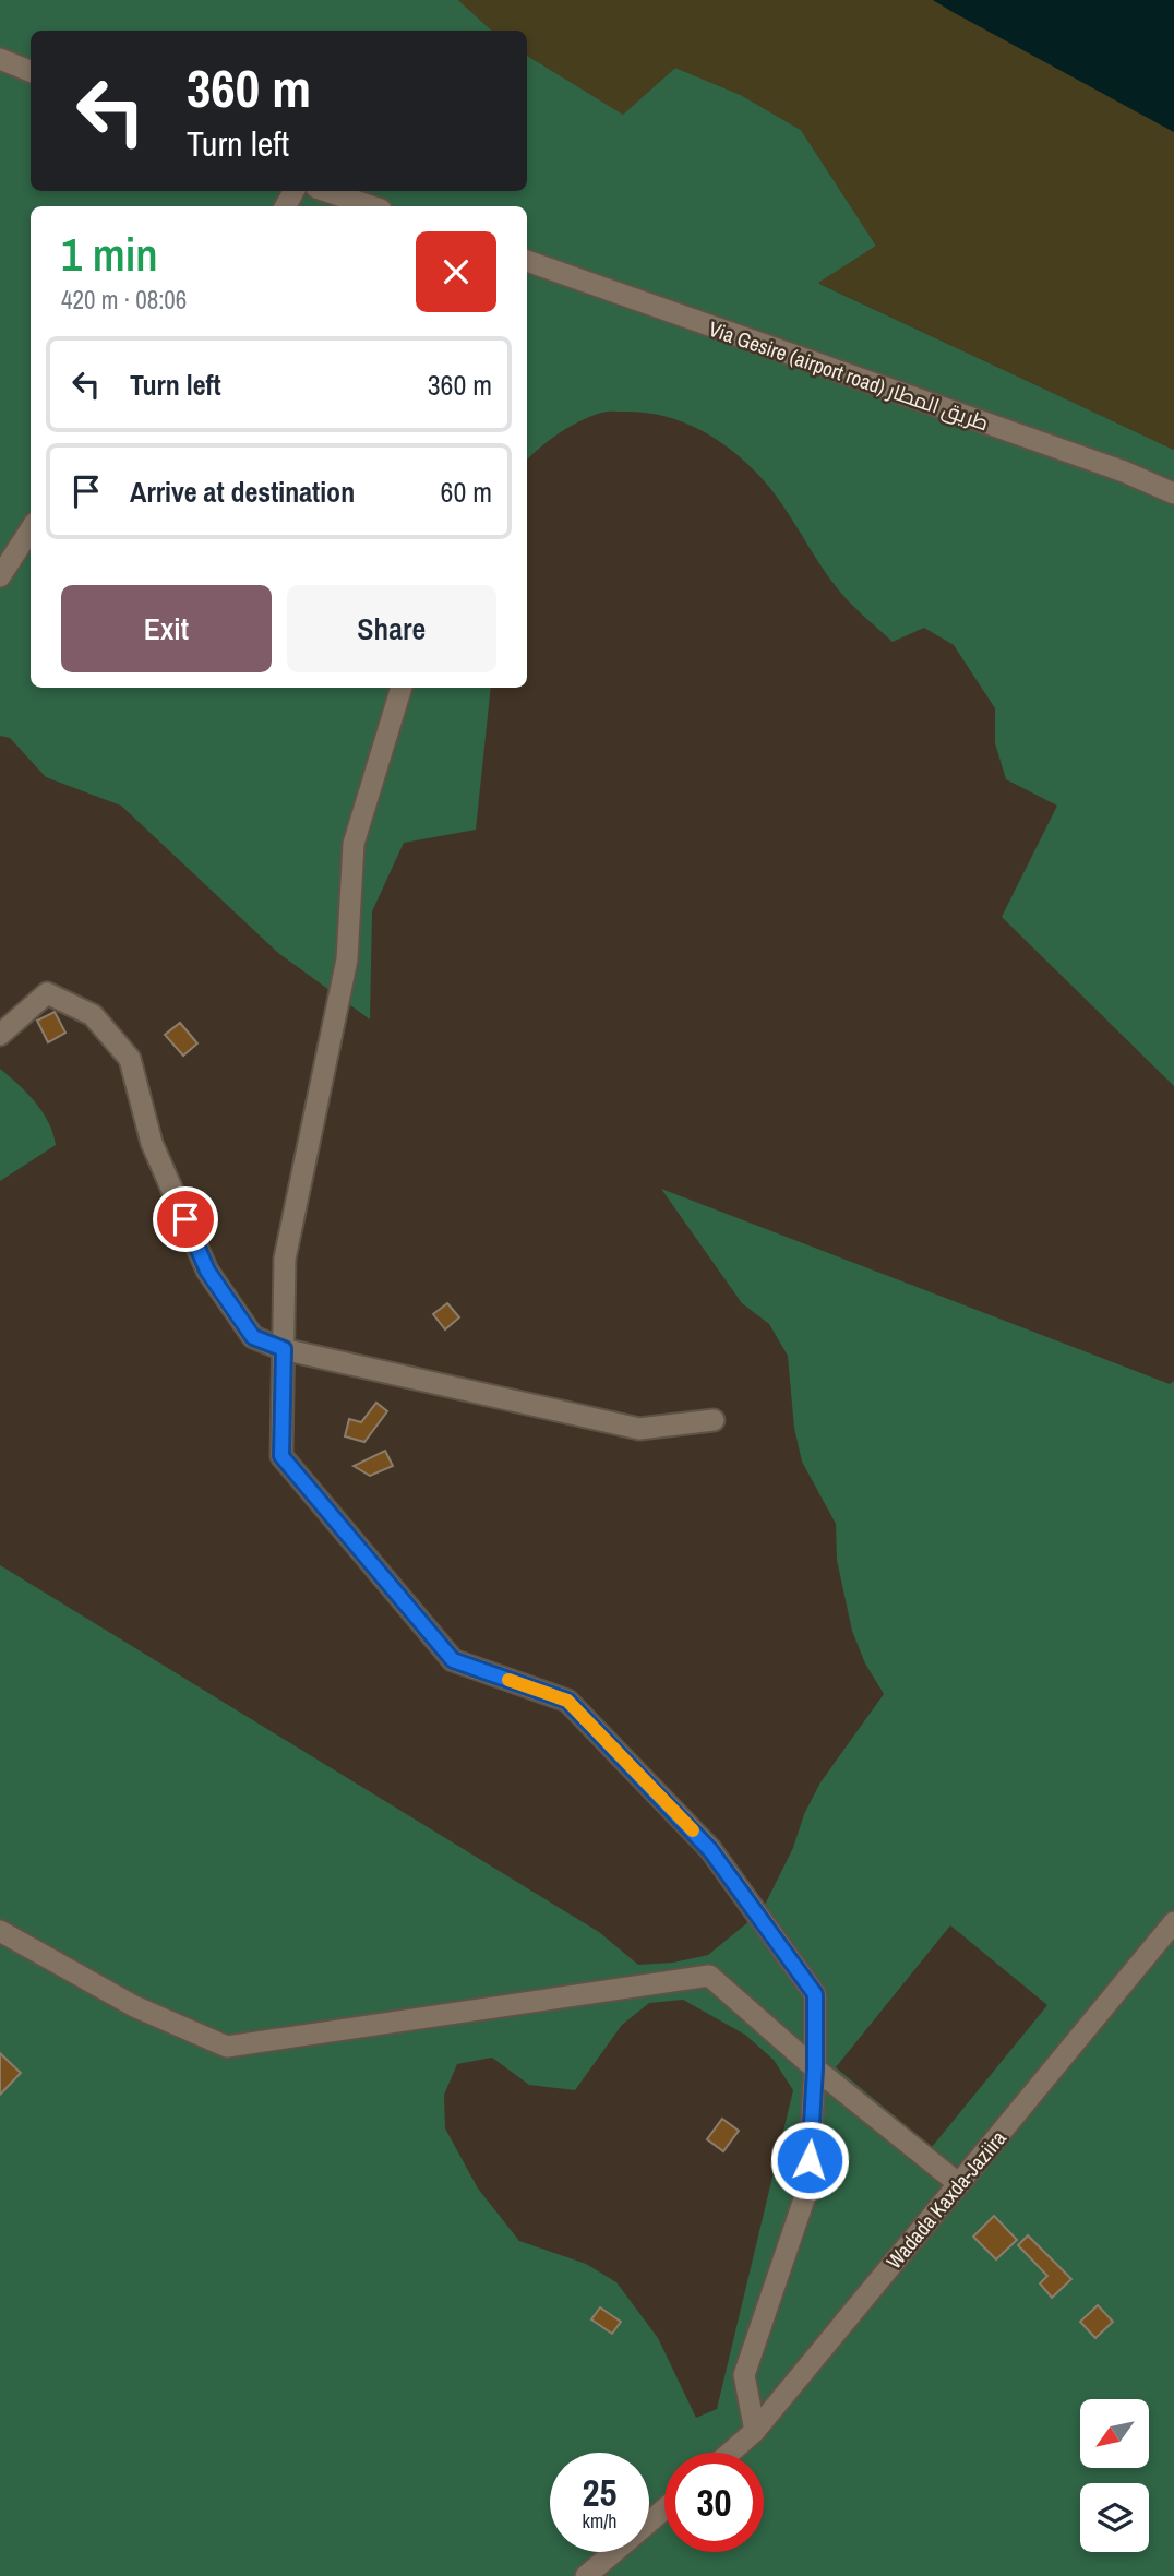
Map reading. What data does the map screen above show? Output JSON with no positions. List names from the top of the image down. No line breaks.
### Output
{"streets":{"street":["Via Gesire (airport road) طريق المطار","Wadada Kaxda-Jaziira"]},"north":"bottom left","page":{"turn":["360 m","Turn left"],"heading":["1 min","420 m · 08:06"],"list":[{"name":"Turn left","value":"360 m"},{"name":"Arrive at destination","value":"60 m"}],"buttons":["Exit","Share"],"speed":"25 km/h","limit":"30"}}
